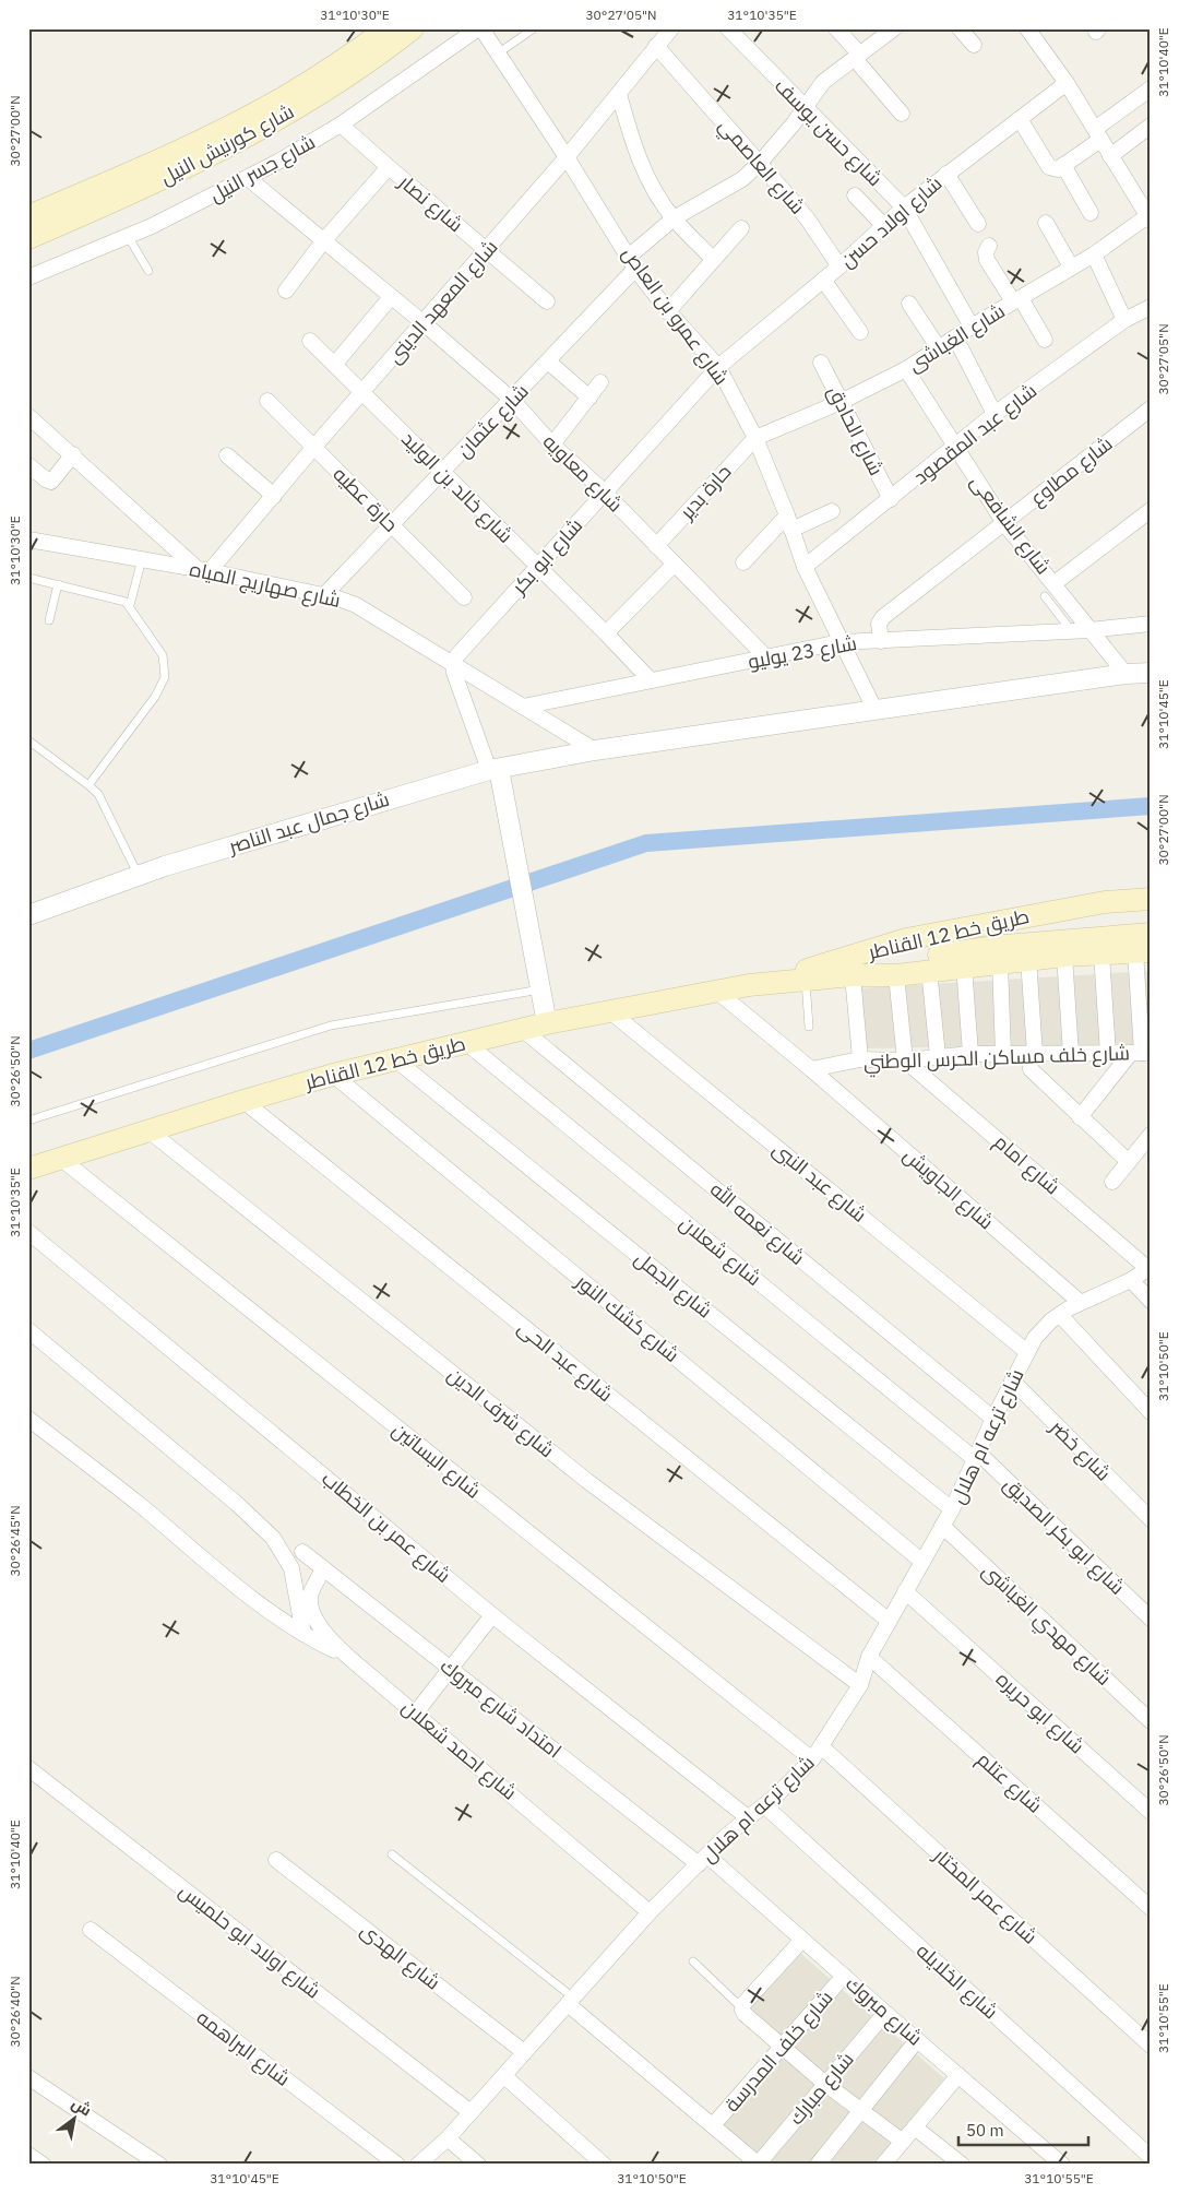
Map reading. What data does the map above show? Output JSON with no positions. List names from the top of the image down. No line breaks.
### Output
{"streets":{"main road":["شارع كورنيش النيل","طريق خط 12 القناطر"],"street":["شارع حسن يوسف","شارع العاصمي","شارع جسر النيل","شارع نصار","شارع اولاد حسن","شارع المعهد الدينى","شارع عمرو بن العاص","شارع الغباشى","شارع عثمان","شارع الحادق","شارع عبد المقصود","شارع مطاوع","شارع معاويه","شارع خالد بن الوليد","حارة بدير","حارة عطيه","شارع الشافعى","شارع ابو بكر","شارع صهاريج المياه","شارع 23 يوليو","شارع جمال عبد الناصر","شارع خلف مساكن الحرس الوطني","شارع امام","شارع عبد النبى","شارع الجاويش","شارع نعمه الله","شارع شعلان","شارع الجمل","شارع كشك النور","شارع عبد الحى","شارع شرف الدين","شارع ترعه ام هلال","شارع خضر","شارع البساتين","شارع عمر بن الخطاب","شارع ابو بكر الصديق","شارع مهدي الغباشى","امتداد شارع مبروك","شارع ابو حريره","شارع احمد شعلان","شارع عتلم","شارع عمر المختار","شارع اولاد ابو حلميس","شارع الهدى","شارع الخلايله","شارع مبروك","شارع البراهمه","شارع خلف المدرسة","شارع مبارك"]},"crossings":[["شارع حسن يوسف","شارع اولاد حسن"],["شارع حسن يوسف","شارع الغباشى"],["شارع حسن يوسف","شارع عثمان"],["شارع العاصمي","شارع اولاد حسن"],["شارع العاصمي","شارع المعهد الدينى"],["شارع العاصمي","شارع عثمان"],["شارع جسر النيل","شارع نصار"],["شارع جسر النيل","شارع عمرو بن العاص"],["شارع جسر النيل","شارع معاويه"],["شارع نصار","شارع المعهد الدينى"],["شارع اولاد حسن","شارع عمرو بن العاص"],["شارع اولاد حسن","شارع ابو بكر"],["شارع المعهد الدينى","شارع عمرو بن العاص"],["شارع المعهد الدينى","شارع معاويه"],["شارع المعهد الدينى","شارع خالد بن الوليد"],["شارع المعهد الدينى","حارة عطيه"],["شارع المعهد الدينى","شارع صهاريج المياه"],["شارع عمرو بن العاص","شارع الغباشى"],["شارع عمرو بن العاص","شارع عثمان"],["شارع عمرو بن العاص","شارع عبد المقصود"],["شارع عمرو بن العاص","حارة بدير"],["شارع عمرو بن العاص","شارع ابو بكر"],["شارع عمرو بن العاص","شارع 23 يوليو"],["شارع الغباشى","شارع الحادق"],["شارع الغباشى","حارة بدير"],["شارع الغباشى","شارع الشافعى"],["شارع عثمان","شارع معاويه"],["شارع عثمان","شارع خالد بن الوليد"],["شارع عثمان","حارة عطيه"],["شارع عثمان","شارع صهاريج المياه"],["شارع الحادق","شارع عبد المقصود"],["شارع عبد المقصود","شارع الشافعى"],["شارع مطاوع","شارع الشافعى"],["شارع مطاوع","شارع 23 يوليو"],["شارع معاويه","حارة بدير"],["شارع معاويه","شارع ابو بكر"],["شارع معاويه","شارع 23 يوليو"],["شارع خالد بن الوليد","شارع ابو بكر"],["شارع خالد بن الوليد","شارع 23 يوليو"],["شارع الشافعى","شارع 23 يوليو"],["شارع ابو بكر","شارع صهاريج المياه"],["شارع صهاريج المياه","شارع 23 يوليو"],["شارع صهاريج المياه","شارع جمال عبد الناصر"],["طريق خط 12 القناطر","شارع عبد النبى"],["طريق خط 12 القناطر","شارع الجاويش"],["طريق خط 12 القناطر","شارع نعمه الله"],["طريق خط 12 القناطر","شارع شعلان"],["طريق خط 12 القناطر","شارع الجمل"],["طريق خط 12 القناطر","شارع كشك النور"],["طريق خط 12 القناطر","شارع عبد الحى"],["طريق خط 12 القناطر","شارع شرف الدين"],["طريق خط 12 القناطر","شارع البساتين"],["شارع خلف مساكن الحرس الوطني","شارع امام"],["شارع خلف مساكن الحرس الوطني","شارع الجاويش"],["شارع امام","شارع ترعه ام هلال"],["شارع عبد النبى","شارع ترعه ام هلال"],["شارع الجاويش","شارع ترعه ام هلال"],["شارع نعمه الله","شارع ترعه ام هلال"],["شارع شعلان","شارع ترعه ام هلال"],["شارع شعلان","شارع ابو بكر الصديق"],["شارع الجمل","شارع ترعه ام هلال"],["شارع كشك النور","شارع ترعه ام هلال"],["شارع عبد الحى","شارع ترعه ام هلال"],["شارع شرف الدين","شارع ترعه ام هلال"],["شارع ترعه ام هلال","شارع خضر"],["شارع ترعه ام هلال","شارع البساتين"],["شارع ترعه ام هلال","شارع عمر بن الخطاب"],["شارع ترعه ام هلال","شارع ابو بكر الصديق"],["شارع ترعه ام هلال","شارع مهدي الغباشى"],["شارع ترعه ام هلال","امتداد شارع مبروك"],["شارع ترعه ام هلال","شارع ابو حريره"],["شارع ترعه ام هلال","شارع احمد شعلان"],["شارع ترعه ام هلال","شارع عتلم"],["شارع ترعه ام هلال","شارع عمر المختار"],["شارع ترعه ام هلال","شارع اولاد ابو حلميس"],["شارع ترعه ام هلال","شارع الهدى"],["شارع ترعه ام هلال","شارع الخلايله"],["شارع ترعه ام هلال","شارع مبروك"],["امتداد شارع مبروك","شارع احمد شعلان"],["امتداد شارع مبروك","شارع مبروك"],["شارع مبروك","شارع خلف المدرسة"],["شارع مبروك","شارع مبارك"]],"scale_bar":"50 m","north":"top right","coordinates":["31°10'30\"E","30°27'05\"N","31°10'35\"E","31°10'40\"E","30°27'00\"N","31°10'45\"E","30°26'50\"N","31°10'50\"E","30°26'45\"N","30°26'40\"N","31°10'55\"E"]}
